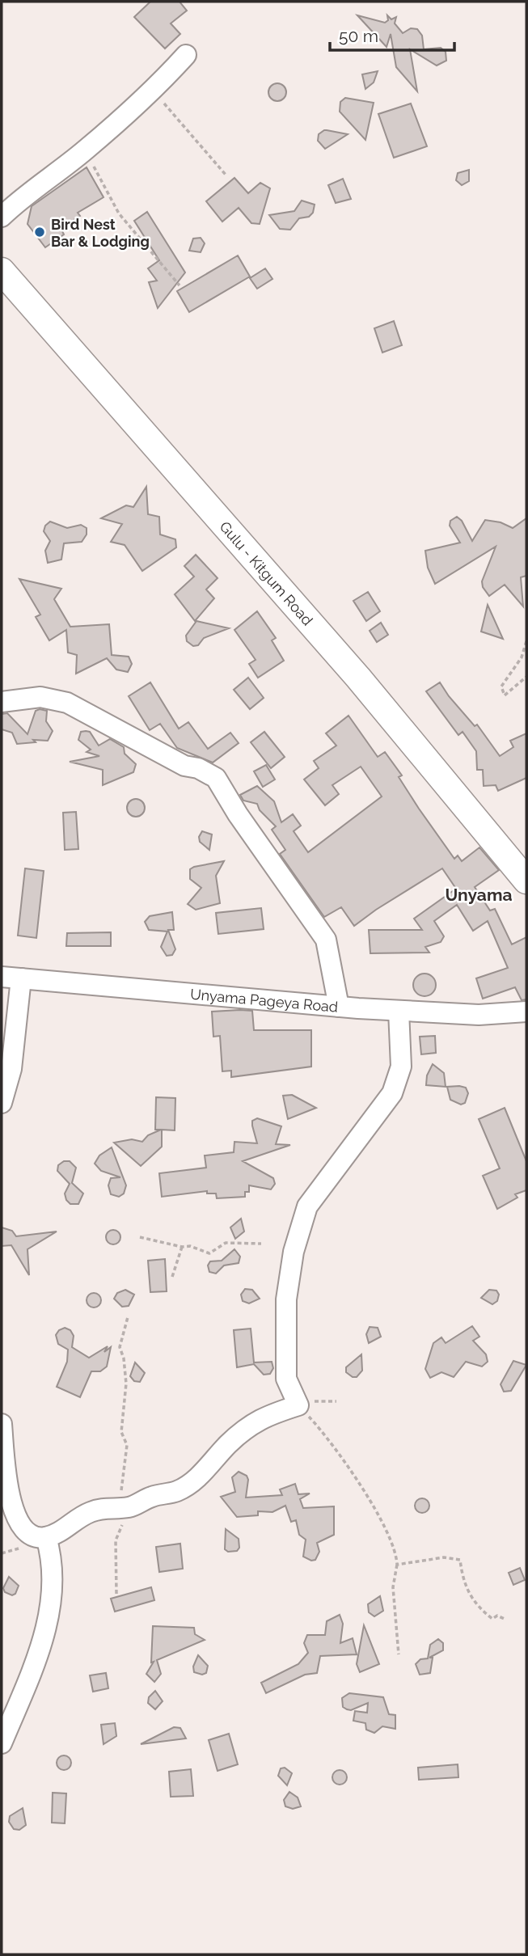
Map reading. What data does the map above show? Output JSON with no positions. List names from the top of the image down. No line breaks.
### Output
{"streets":{"main road":["Gulu - Kitgum Road"],"street":["Unyama Pageya Road"]},"districts":["Unyama"],"places":["Bird Nest Bar & Lodging"],"scale_bar":"50 m"}
